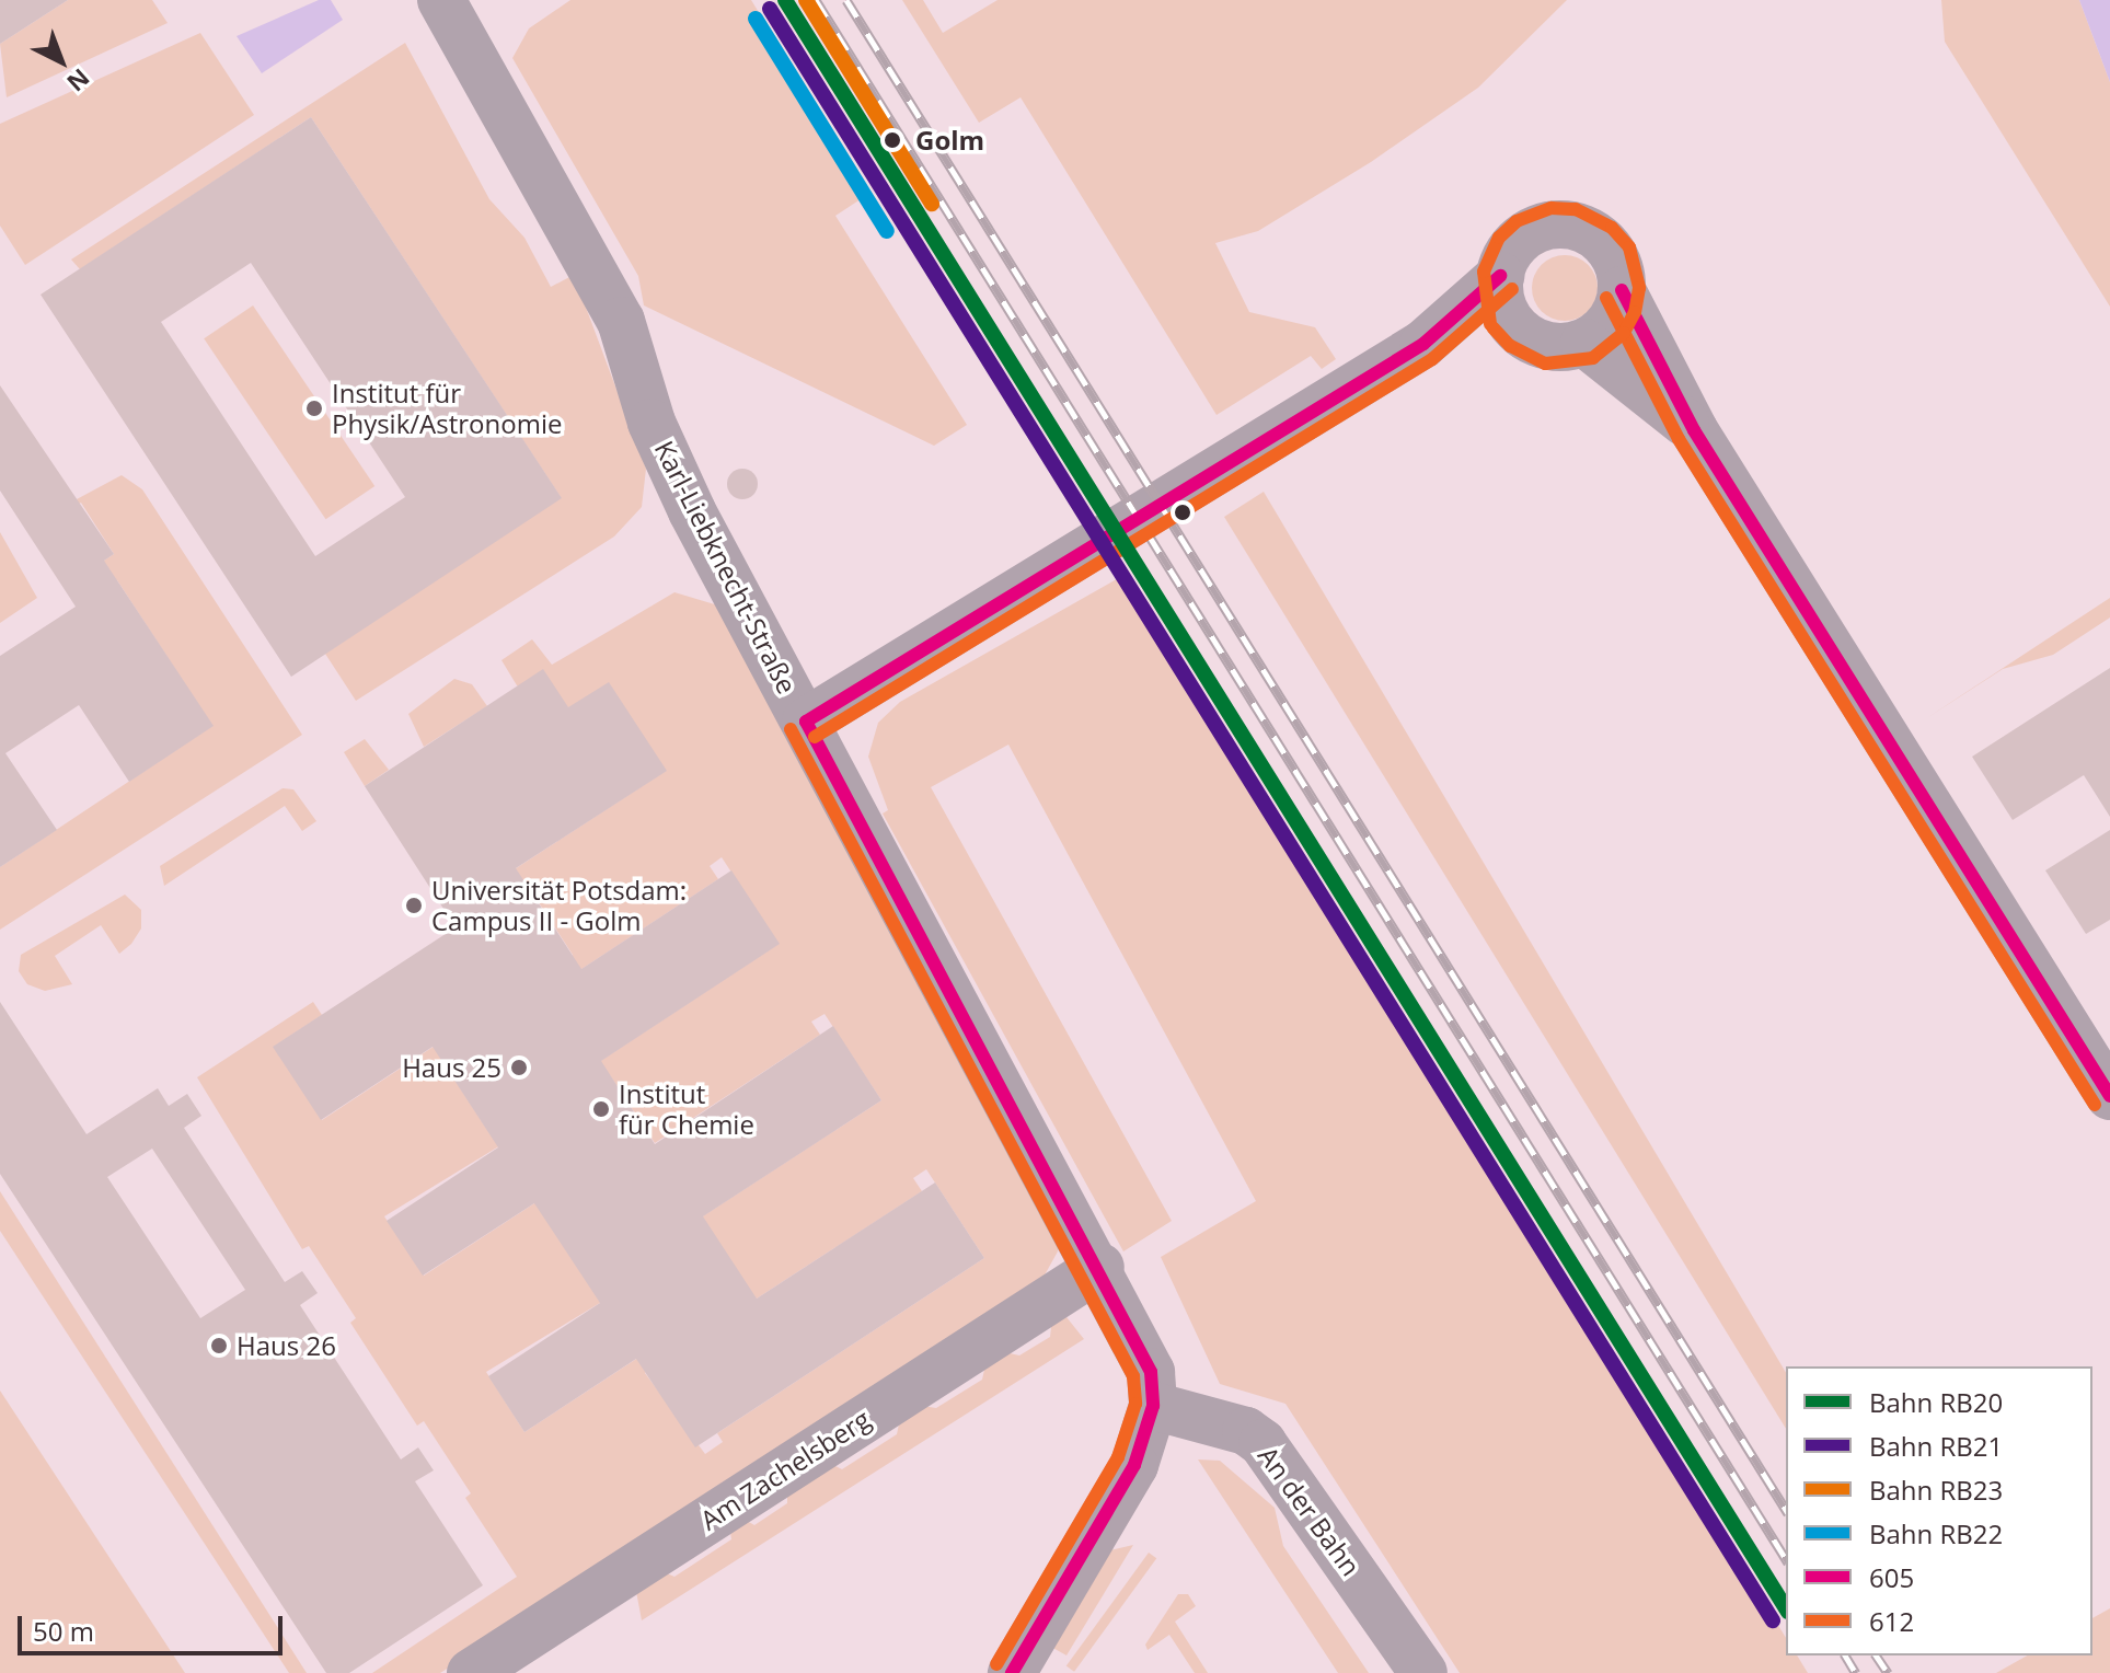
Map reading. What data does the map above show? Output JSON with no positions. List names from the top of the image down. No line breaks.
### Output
{"streets":{"street":["Karl-Liebknecht-Straße","Am Zachelsberg","An der Bahn"]},"crossings":[["Karl-Liebknecht-Straße","Am Zachelsberg"],["Karl-Liebknecht-Straße","An der Bahn"]],"places":["Golm","Institut für Physik/Astronomie","Universität Potsdam: Campus II - Golm","Haus 25","Institut für Chemie","Haus 26"],"lines":["rail line RB20","rail line RB23","rail line RB21","rail line RB22","transit line 612","transit line 605"],"legend":["Bahn RB20","Bahn RB21","Bahn RB23","Bahn RB22","605","612"],"scale_bar":"50 m","north":"bottom right"}
